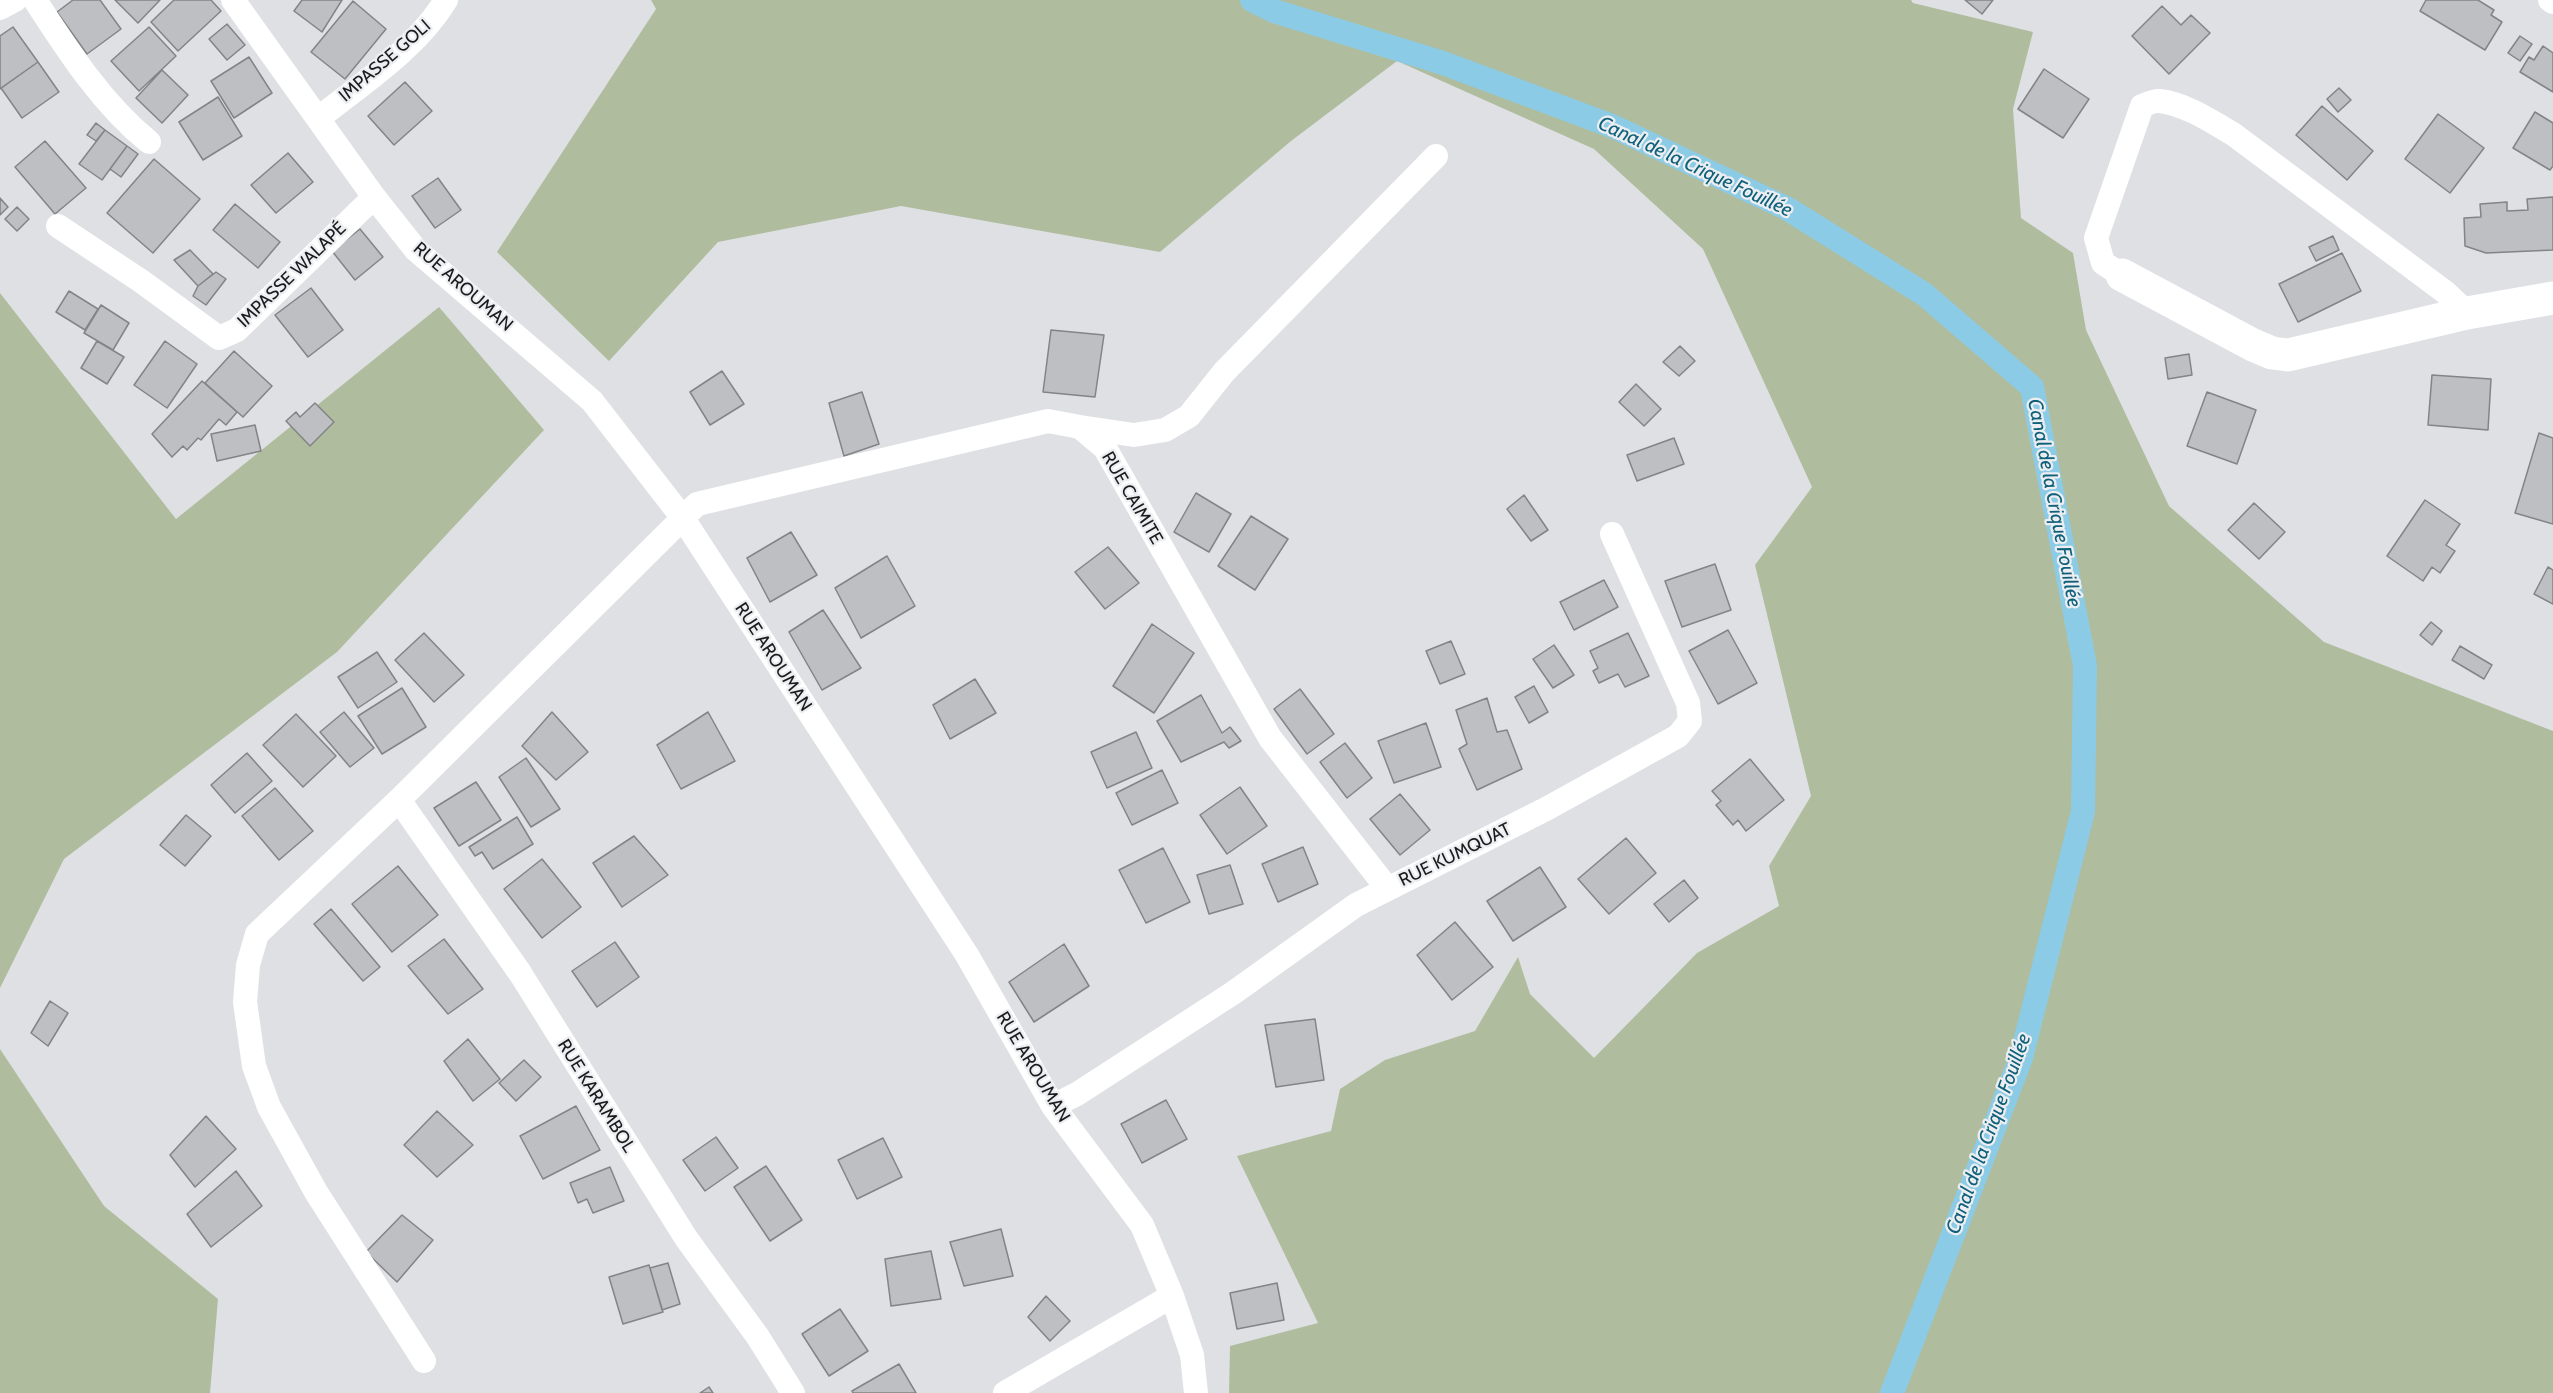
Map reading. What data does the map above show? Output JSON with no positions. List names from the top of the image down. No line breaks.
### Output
{"streets":{"street":["IMPASSE GOLI","IMPASSE WALAPÉ","RUE AROUMAN","RUE CAIMITE","RUE KUMQUAT","RUE KARAMBOL"]},"crossings":[["IMPASSE GOLI","RUE AROUMAN"],["IMPASSE WALAPÉ","RUE AROUMAN"],["RUE AROUMAN","RUE CAIMITE"],["RUE AROUMAN","RUE KUMQUAT"],["RUE CAIMITE","RUE KUMQUAT"],["RUE CAIMITE","RUE KARAMBOL"]],"water":["Canal de la Crique Fouillée"]}
